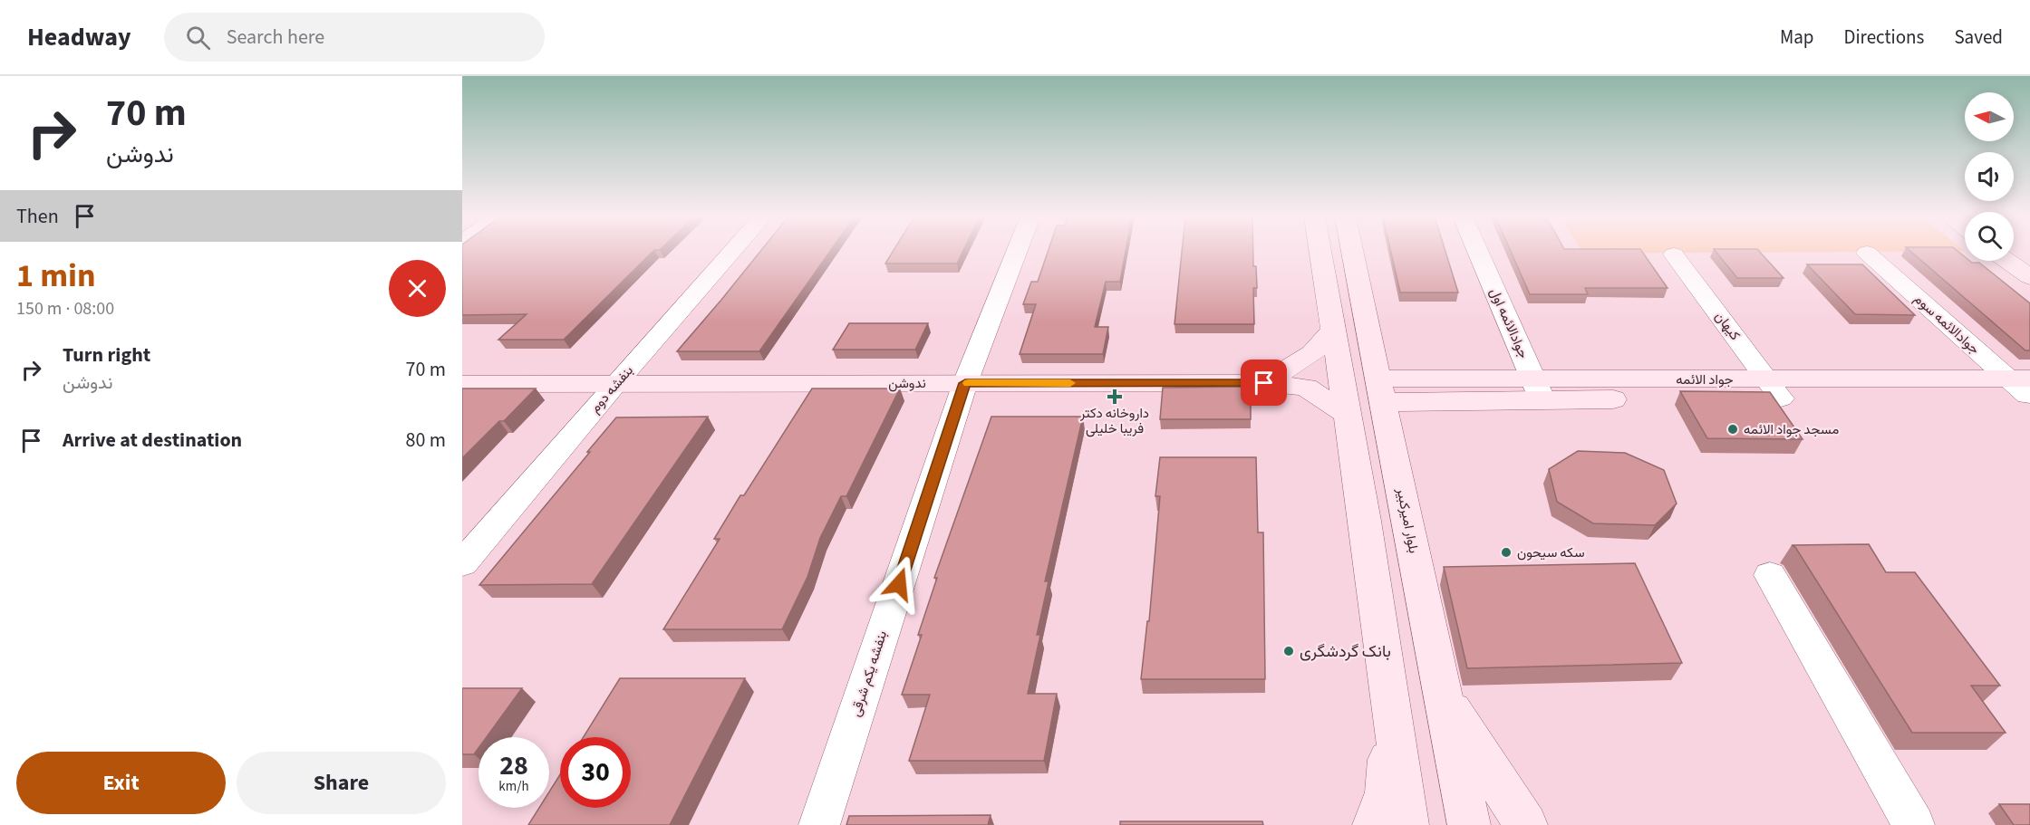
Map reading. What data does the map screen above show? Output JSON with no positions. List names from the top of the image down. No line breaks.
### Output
{"streets":{"main road":["جواد الائمه","ندوشن","بلوار امیرکبیر"],"street":["جوادالائمه اول","جوادالائمه سوم","کیهان","بنفشه دوم","بنفشه یکم شرقی"]},"crossings":[["جوادالائمه اول","جواد الائمه"],["جوادالائمه سوم","جواد الائمه"],["کیهان","جواد الائمه"],["جواد الائمه","بلوار امیرکبیر"],["ندوشن","بنفشه دوم"],["ندوشن","بنفشه یکم شرقی"]],"places":{"health":["داروخانه دکتر فریبا خلیلی"],"other":["مسجد جواد الائمه","سکه سیحون","بانک گردشگری"]},"north":"left","page":{"header":"Headway","search":"Search here","nav":["Map","Directions","Saved"],"turn":["70 m","ندوشن"],"then":"Then","heading":["1 min","150 m · 08:00"],"list":[{"name":"Turn right","note":"ندوشن","value":"70 m"},{"name":"Arrive at destination","value":"80 m"}],"speed":"28 km/h","limit":"30","buttons":["Exit","Share"]}}
